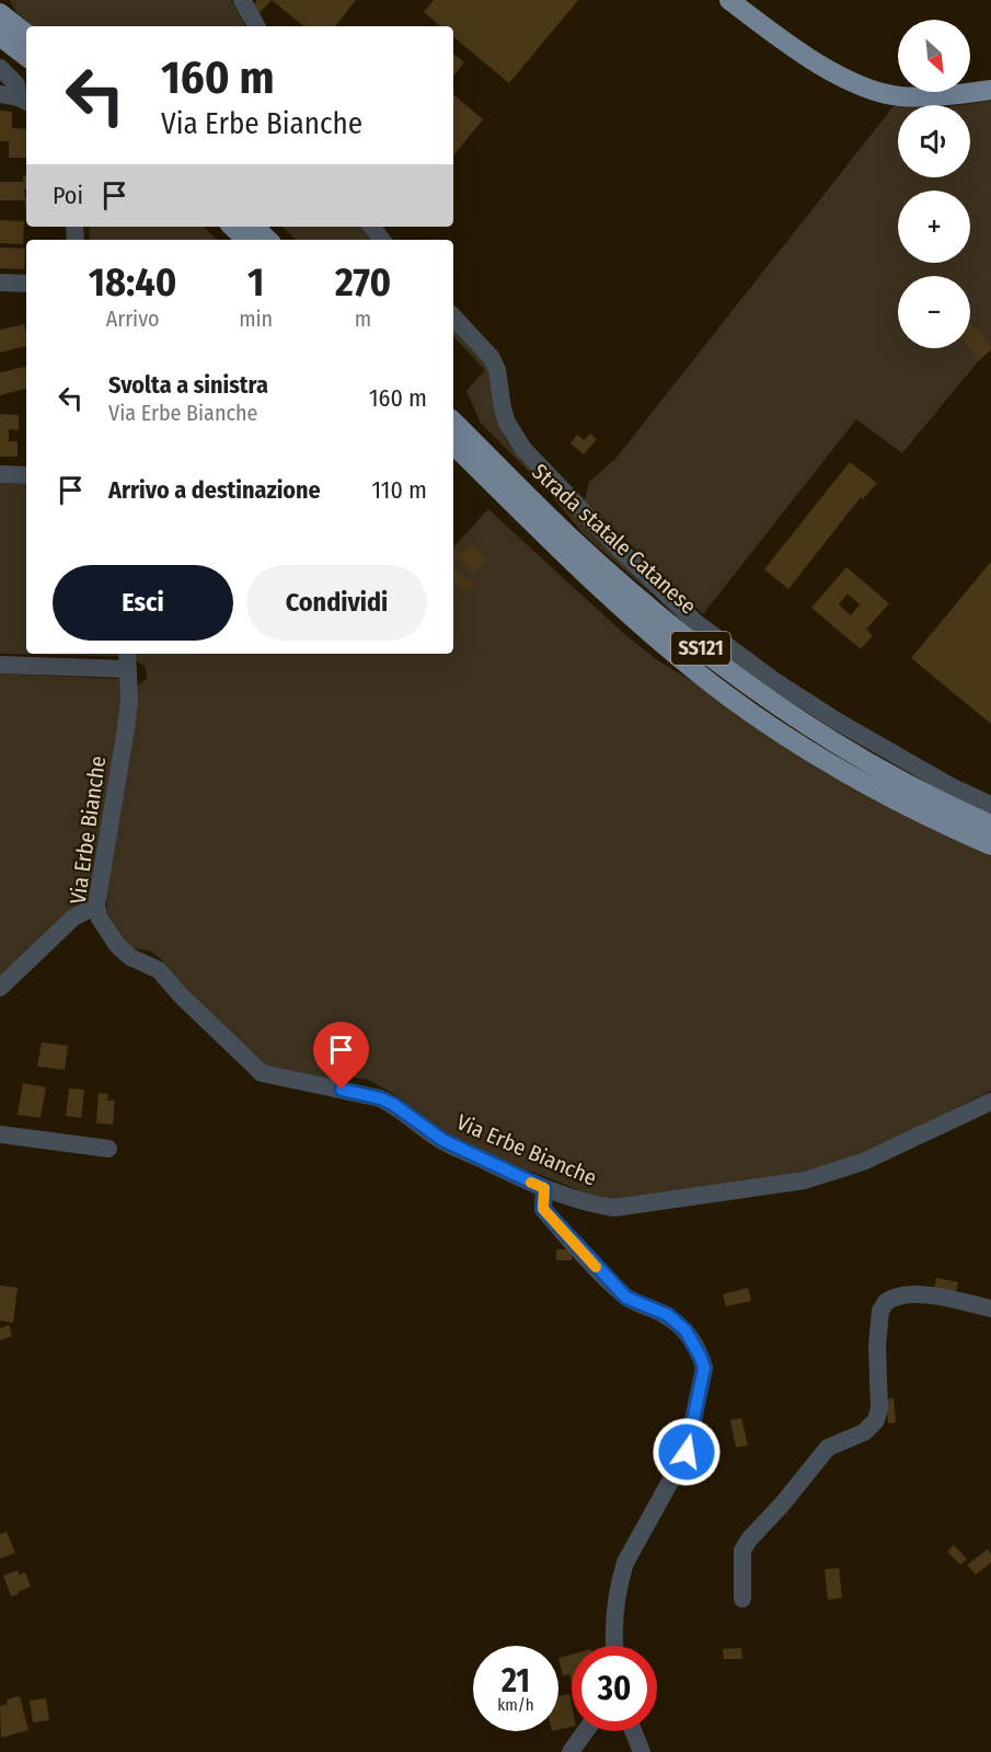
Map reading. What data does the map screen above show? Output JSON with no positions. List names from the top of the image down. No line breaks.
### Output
{"streets":{"main road":["Strada statale Catanese","SS121"],"street":["Via Erbe Bianche"]},"north":"bottom right","page":{"map_buttons":["+","−"],"turn":["160 m","Via Erbe Bianche"],"then":"Poi","eta":["18:40","Arrivo","1","min","270","m"],"list":[{"name":"Svolta a sinistra","note":"Via Erbe Bianche","value":"160 m"},{"name":"Arrivo a destinazione","value":"110 m"}],"buttons":["Esci","Condividi"],"speed":"21 km/h","limit":"30"}}
